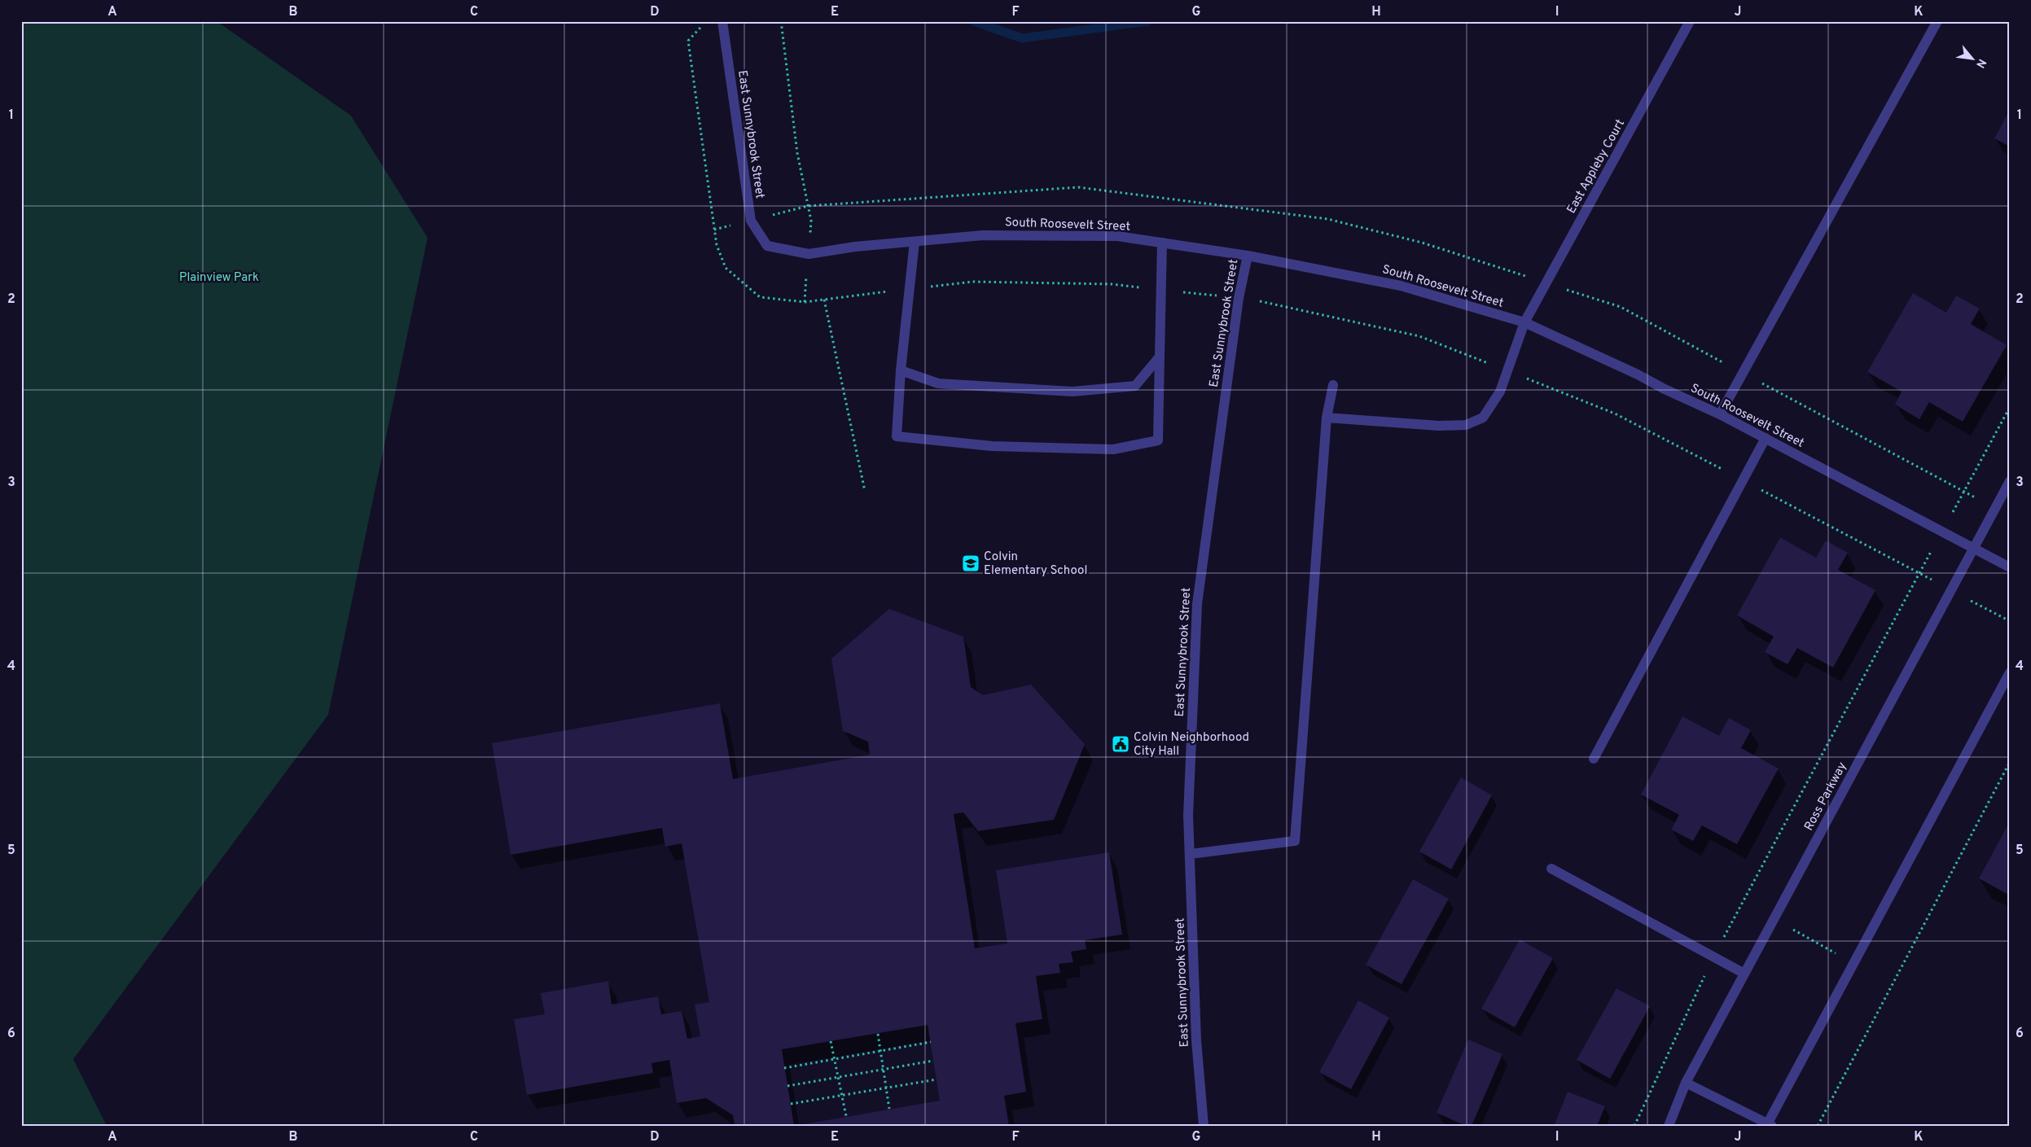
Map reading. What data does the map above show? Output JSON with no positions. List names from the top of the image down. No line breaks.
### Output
{"streets":{"street":["East Sunnybrook Street","East Appleby Court","South Roosevelt Street","Ross Parkway"]},"crossings":[["East Sunnybrook Street","South Roosevelt Street"],["East Appleby Court","South Roosevelt Street"],["South Roosevelt Street","Ross Parkway"]],"parks":["Plainview Park"],"places":{"school or university":["Colvin Elementary School"],"public building":["Colvin Neighborhood City Hall"]},"north":"bottom right","grid":{"columns":["A","B","C","D","E","F","G","H","I","J","K"],"rows":["1","2","3","4","5","6"]}}
